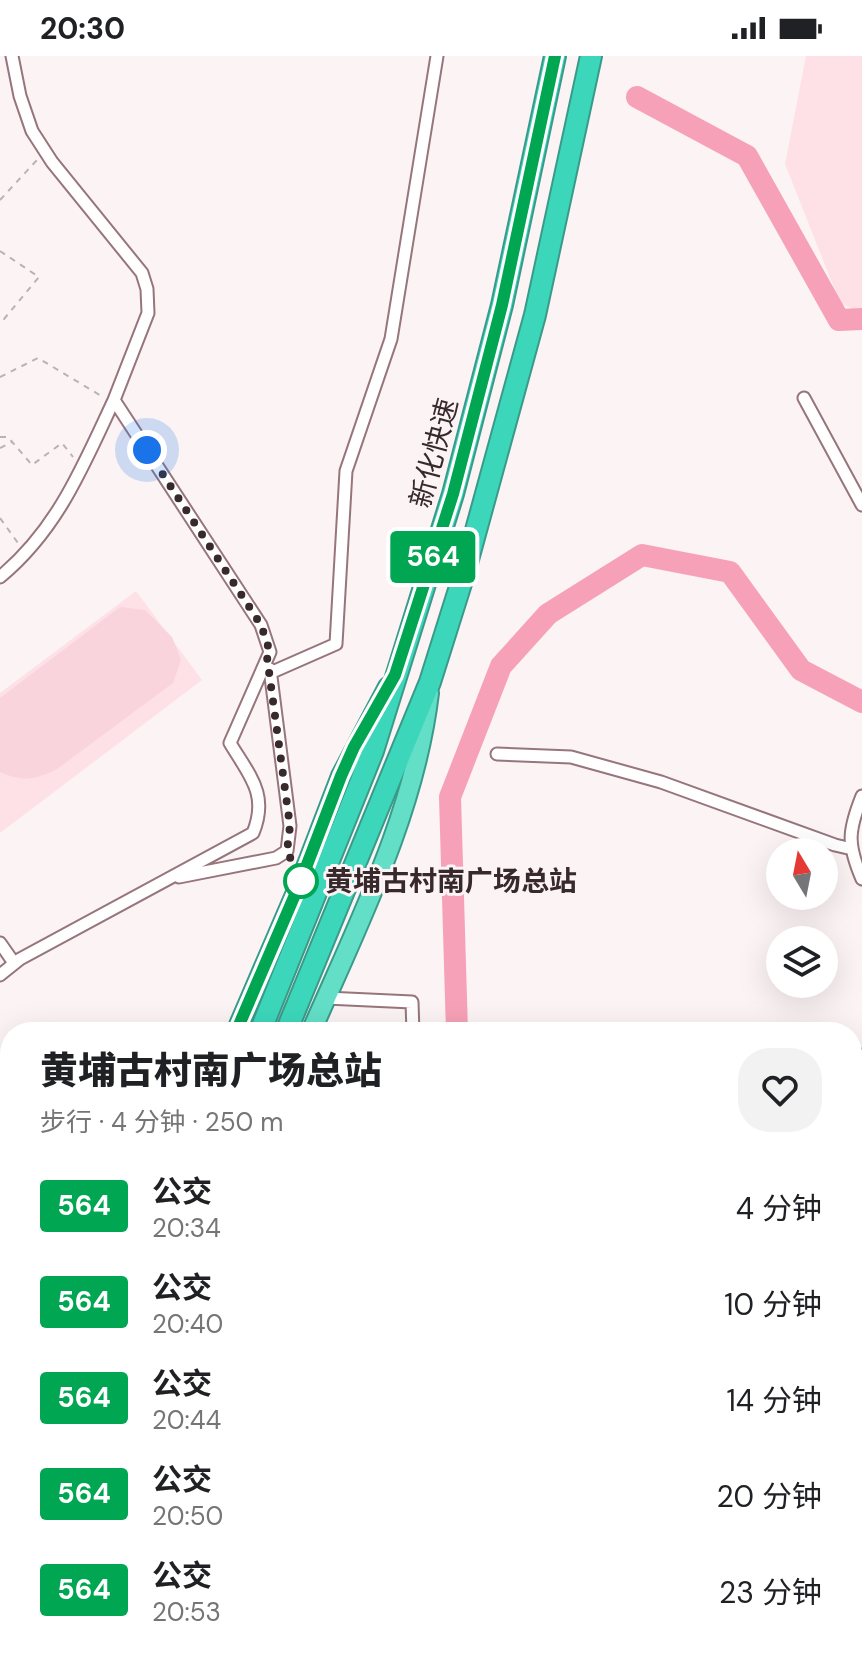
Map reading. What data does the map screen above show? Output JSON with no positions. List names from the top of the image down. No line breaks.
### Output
{"streets":{"highway":["新化快速"]},"places":["黄埔古村南广场总站"],"lines":["bus line 564"],"north":"top","page":{"status":"20:30","on_map":"564","heading":["黄埔古村南广场总站","步行 · 4 分钟 · 250 m"],"list":[{"mark":"564","name":"公交","note":"20:34","value":"4 分钟"},{"mark":"564","name":"公交","note":"20:40","value":"10 分钟"},{"mark":"564","name":"公交","note":"20:44","value":"14 分钟"},{"mark":"564","name":"公交","note":"20:50","value":"20 分钟"},{"mark":"564","name":"公交","note":"20:53","value":"23 分钟"}]}}
